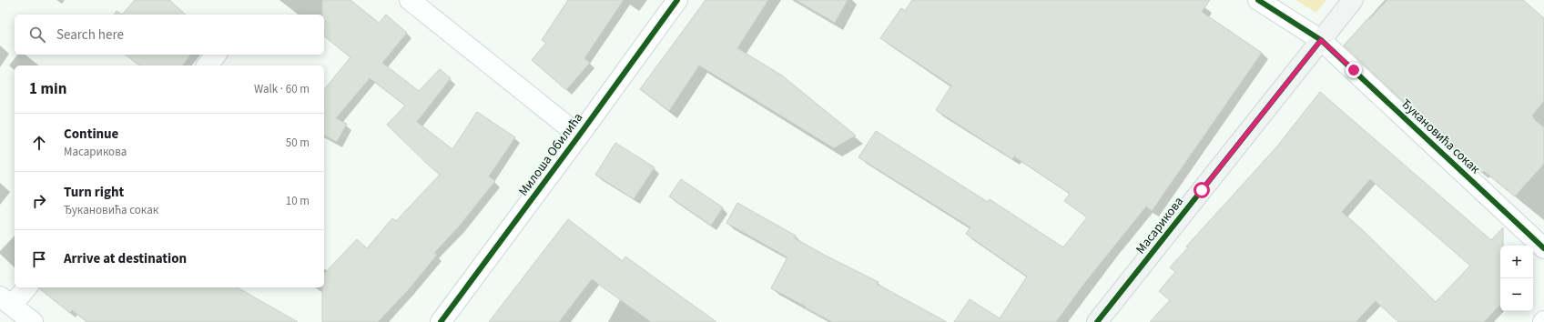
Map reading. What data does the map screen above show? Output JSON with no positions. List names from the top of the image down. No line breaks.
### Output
{"streets":{"main road":["Масарикова"],"street":["Ђукановића сокак","Милоша Обилића"]},"crossings":[["Ђукановића сокак","Масарикова"]],"page":{"search":"Search here","heading":["1 min","Walk · 60 m"],"list":[["Continue","Масарикова","50 m"],["Turn right","Ђукановића сокак","10 m"],"Arrive at destination"],"map_buttons":["+","−"]}}
